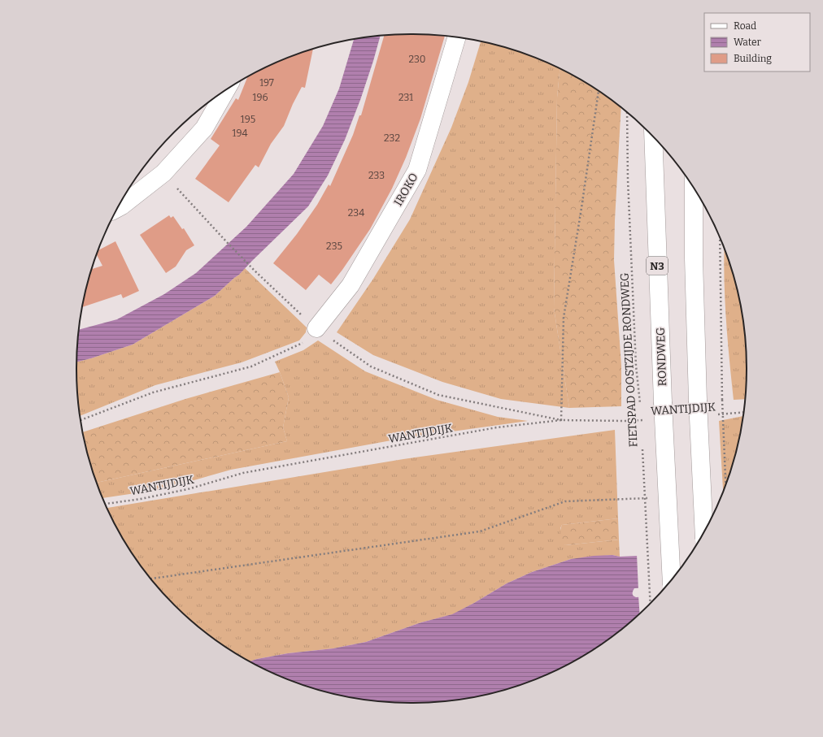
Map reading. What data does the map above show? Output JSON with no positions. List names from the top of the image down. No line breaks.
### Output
{"streets":{"main road":["IROKO","N3","RONDWEG"],"path":["FIETSPAD OOSTZIJDE RONDWEG","WANTIJDIJK"]},"house_numbers":["230","197","196","231","195","194","232","233","234","235"],"legend":["Road","Water","Building"]}
